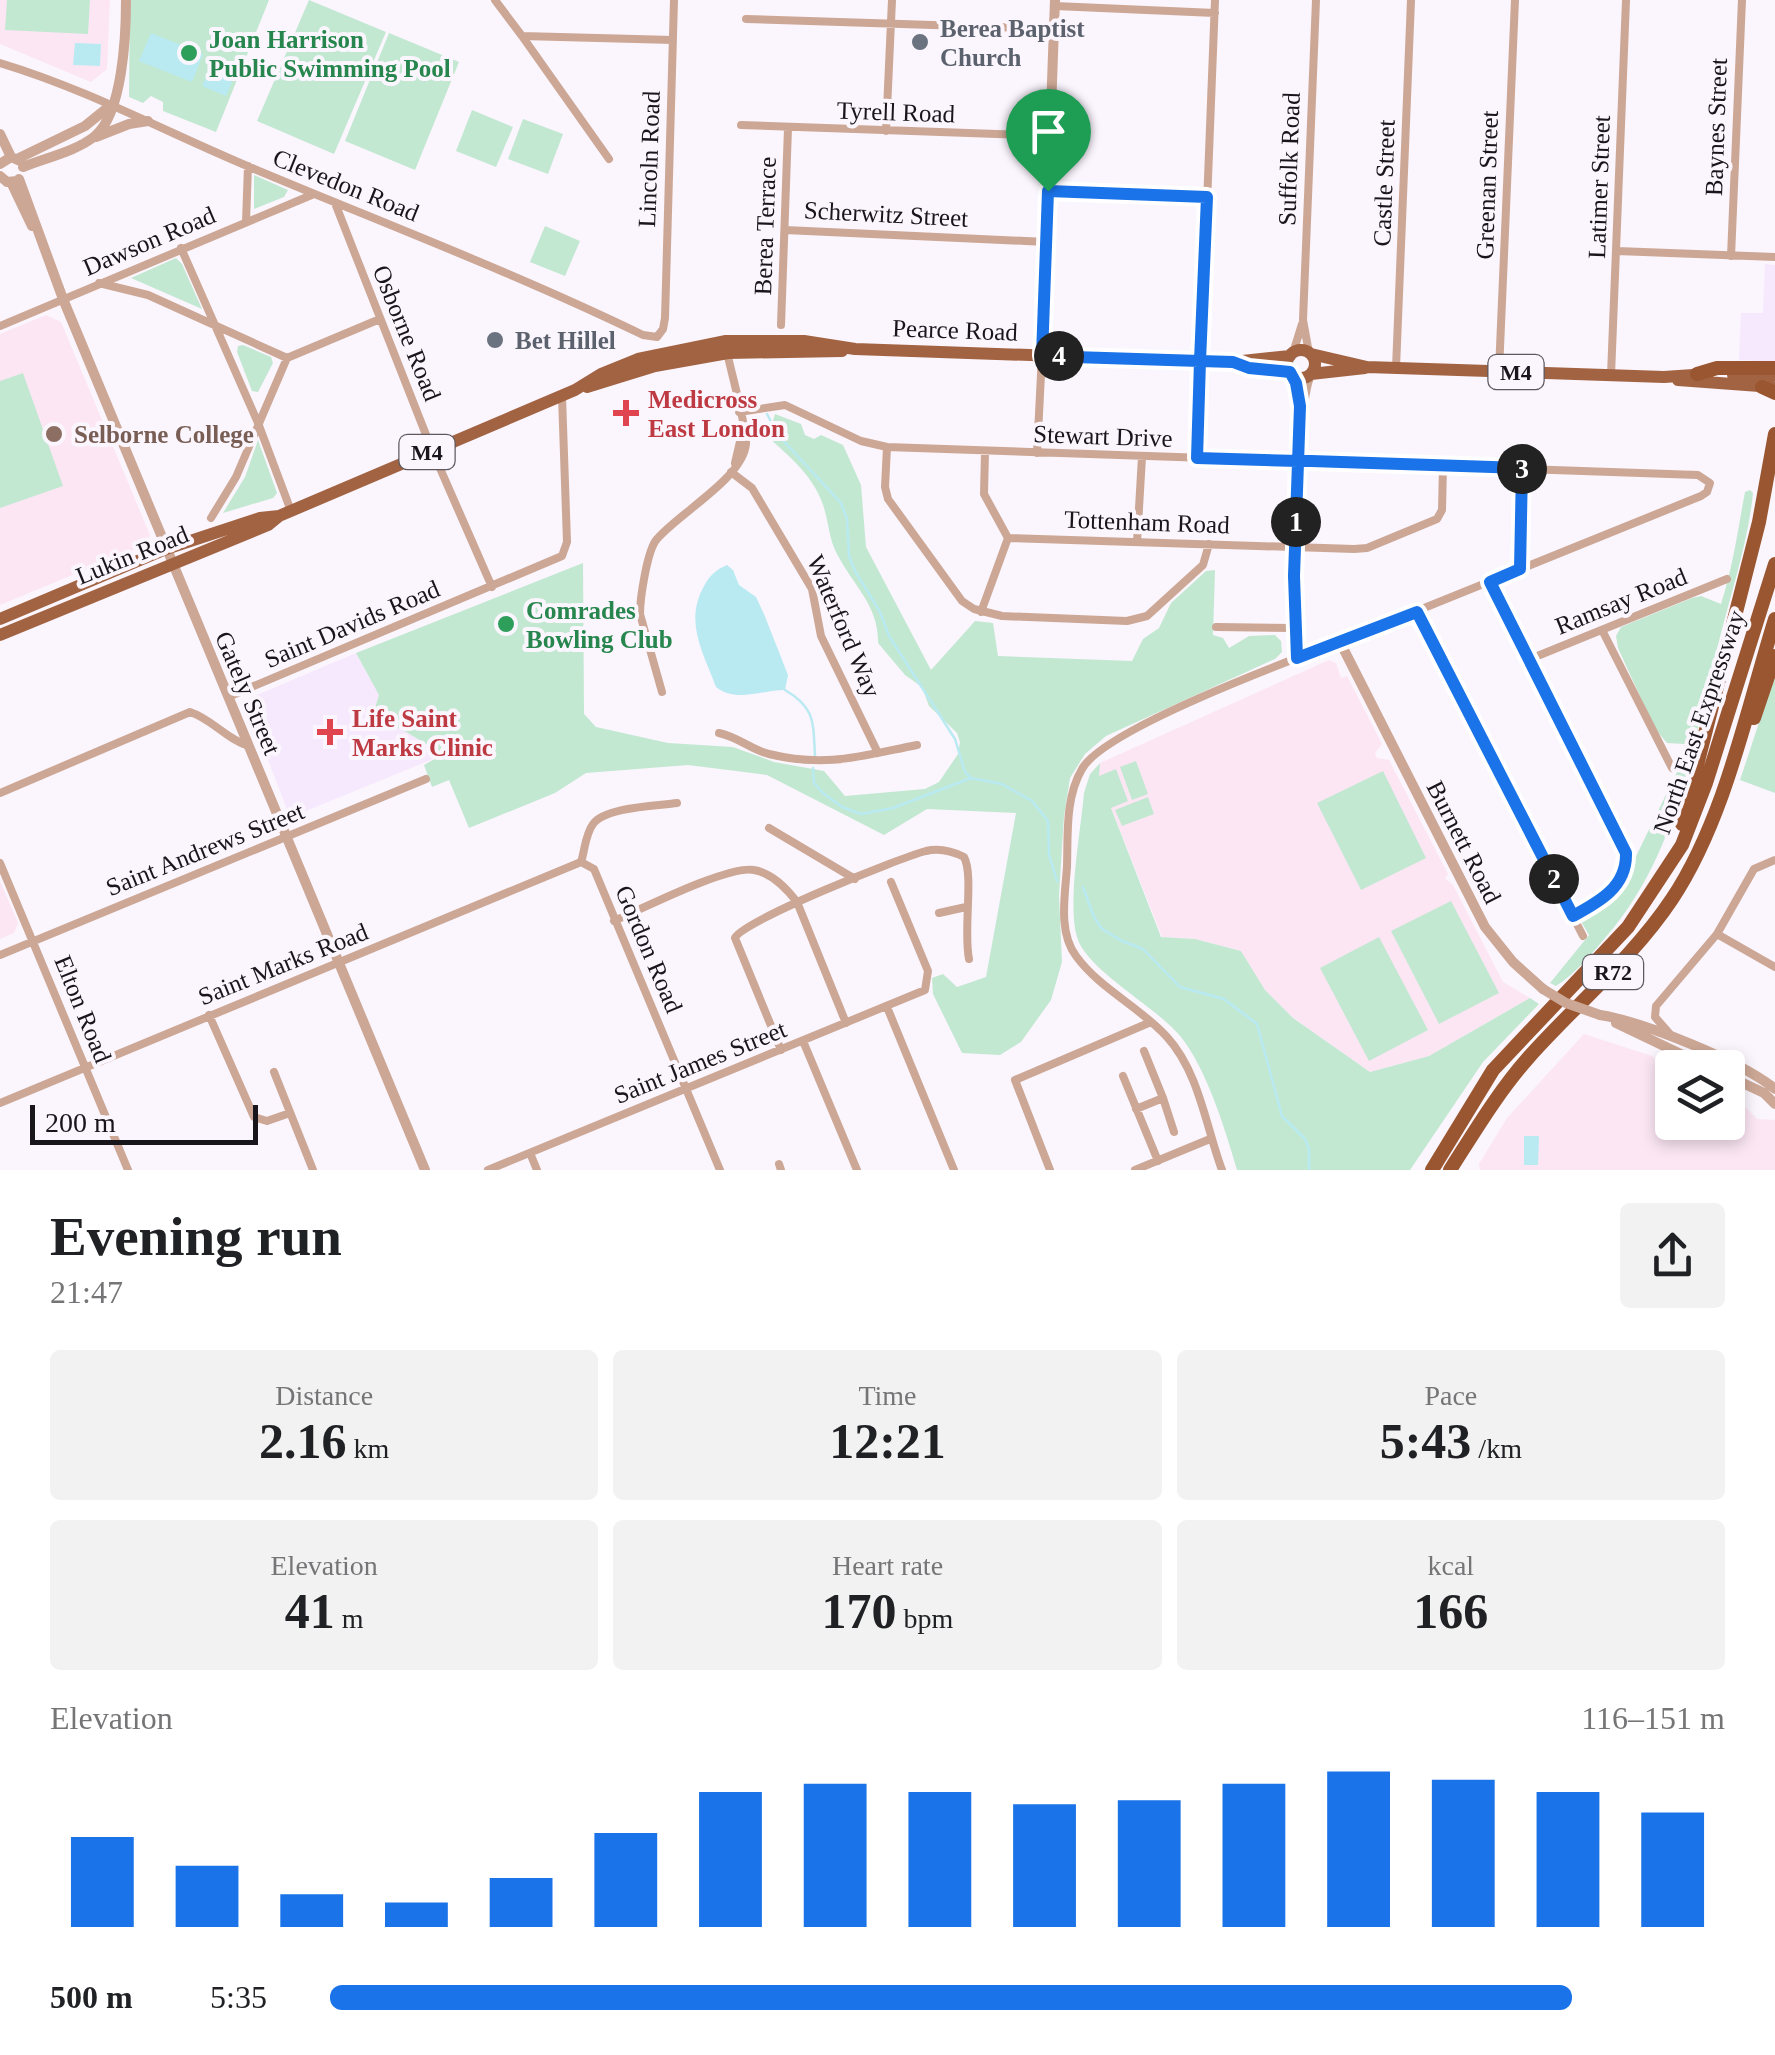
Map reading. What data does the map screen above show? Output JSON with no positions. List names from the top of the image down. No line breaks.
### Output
{"streets":{"highway":["North East Expressway","R72"],"main road":["Pearce Road","M4","Lukin Road"],"street":["Tyrell Road","Baynes Street","Lincoln Road","Suffolk Road","Castle Street","Clevedon Road","Greenan Street","Latimer Street","Scherwitz Street","Berea Terrace","Dawson Road","Osborne Road","Stewart Drive","Tottenham Road","Ramsay Road","Saint Davids Road","Waterford Way","Gately Street","Burnett Road","Saint Andrews Street","Gordon Road","Saint Marks Road","Elton Road","Saint James Street"]},"crossings":[["Tyrell Road","Berea Terrace"],["Lincoln Road","Clevedon Road"],["Suffolk Road","Pearce Road"],["Castle Street","Pearce Road"],["Clevedon Road","Dawson Road"],["Clevedon Road","Osborne Road"],["Greenan Street","Pearce Road"],["Latimer Street","Pearce Road"],["Scherwitz Street","Berea Terrace"],["Dawson Road","Gately Street"],["Pearce Road","Lukin Road"],["Osborne Road","Lukin Road"],["Osborne Road","Saint Davids Road"],["Stewart Drive","Tottenham Road"],["Lukin Road","Saint Davids Road"],["Lukin Road","Gately Street"],["Saint Davids Road","Gately Street"],["Gately Street","Saint Andrews Street"],["Gately Street","Saint Marks Road"],["Saint Andrews Street","Elton Road"],["Gordon Road","Saint Marks Road"],["Gordon Road","Saint James Street"],["Saint Marks Road","Elton Road"]],"places":{"other":["Berea Baptist Church","Joan Harrison Public Swimming Pool","Bet Hillel","Selborne College","Comrades Bowling Club"],"health":["Medicross East London","Life Saint Marks Clinic"]},"scale_bar":"200 m","page":{"pins":["4","3","1","2"],"scale":"200 m","heading":["Evening run","21:47"],"stats":[["Distance","2.16 km"],["Time","12:21"],["Pace","5:43 /km"],["Elevation","41 m"],["Heart rate","170 bpm"],["kcal","166"]],"chart":["Elevation","116–151 m"],"list":[{"name":"500 m","note":"5:35"}]}}
